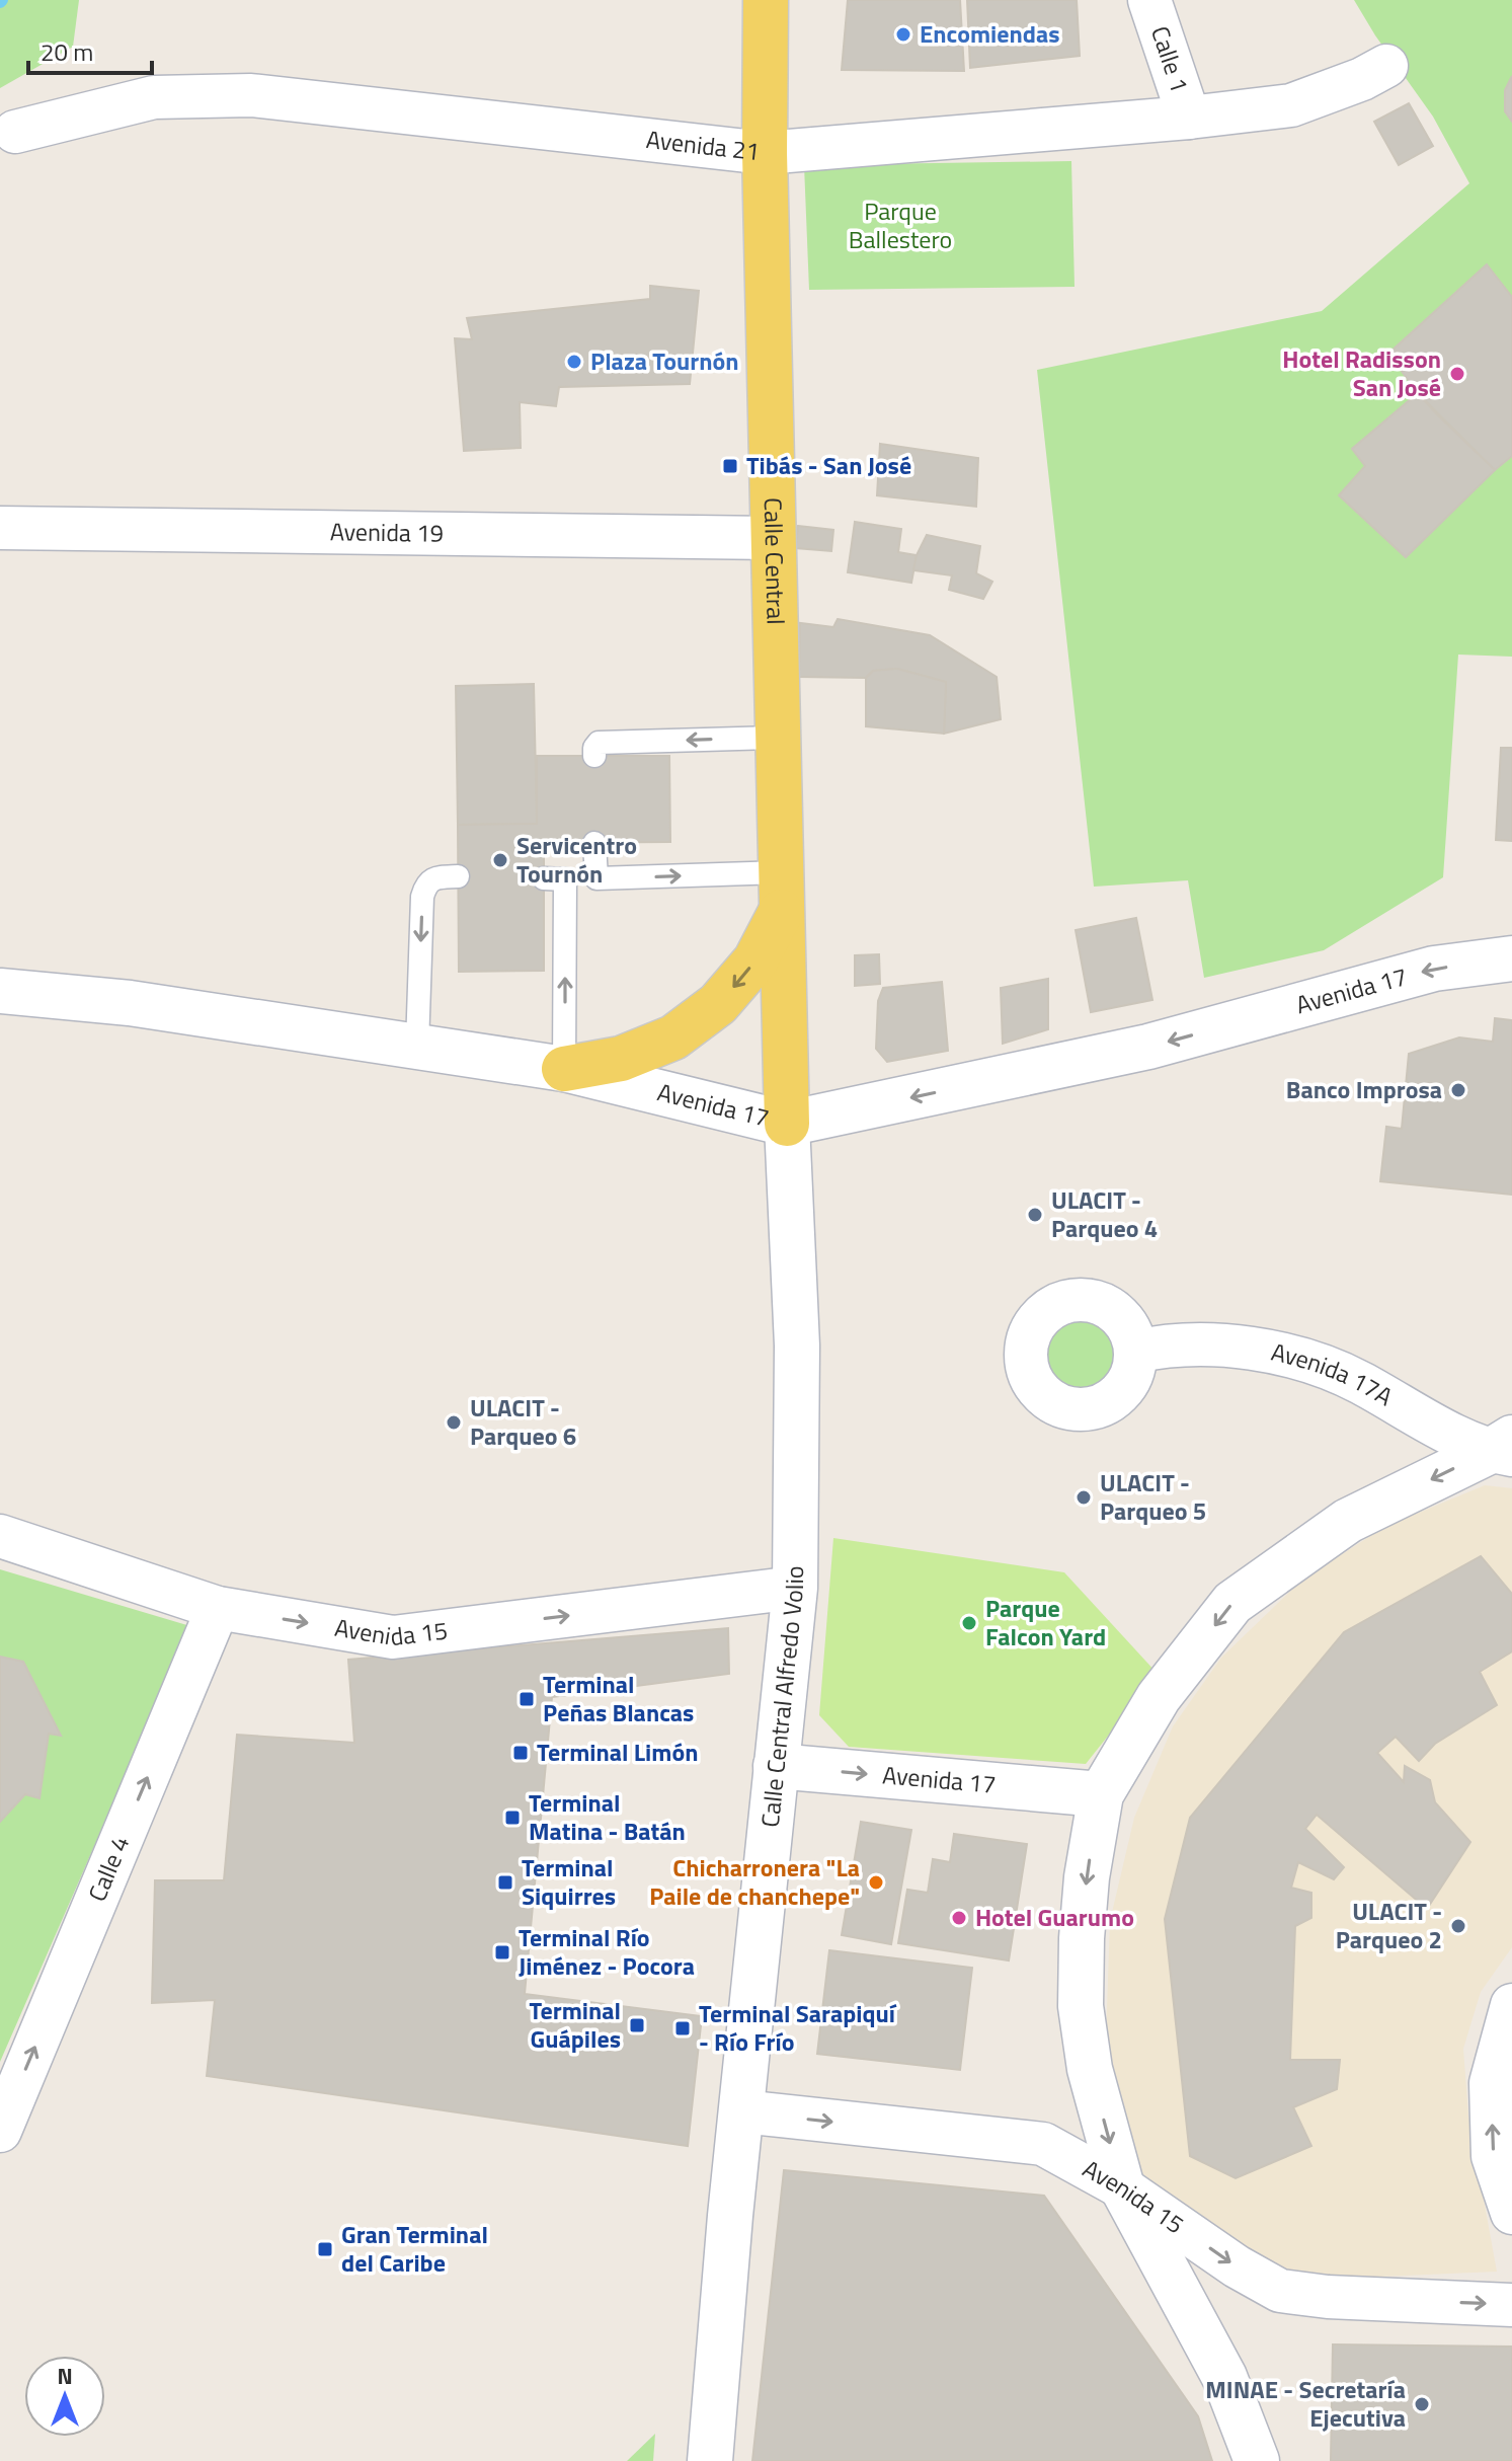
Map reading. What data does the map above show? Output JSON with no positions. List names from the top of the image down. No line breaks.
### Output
{"streets":{"main road":["Calle Central"],"street":["Calle 1","Avenida 21","Avenida 19","Avenida 17","Avenida 17A","Avenida 15","Calle Central Alfredo Volio","Calle 4"]},"crossings":[["Calle 1","Avenida 21"],["Avenida 21","Calle Central"],["Avenida 19","Calle Central"],["Calle Central","Avenida 17"],["Calle Central","Calle Central Alfredo Volio"],["Avenida 17","Calle Central Alfredo Volio"],["Avenida 15","Calle Central Alfredo Volio"],["Avenida 15","Calle 4"]],"one_way":["Avenida 15","Calle 4"],"parks":["Parque Ballestero"],"places":{"other":["Encomiendas","Plaza Tournón","Hotel Radisson San José","Servicentro Tournón","Banco Improsa","ULACIT - Parqueo 4","ULACIT - Parqueo 6","ULACIT - Parqueo 5","Parque Falcon Yard","Chicharronera \"La Paile de chanchepe\"","Hotel Guarumo","ULACIT - Parqueo 2","MINAE - Secretaría Ejecutiva"],"transit":["Tibás - San José","Terminal Peñas Blancas","Terminal Limón","Terminal Matina - Batán","Terminal Siquirres","Terminal Río Jiménez - Pocora","Terminal Guápiles","Terminal Sarapiquí - Río Frío","Gran Terminal del Caribe"]},"scale_bar":"20 m","north":"top"}
